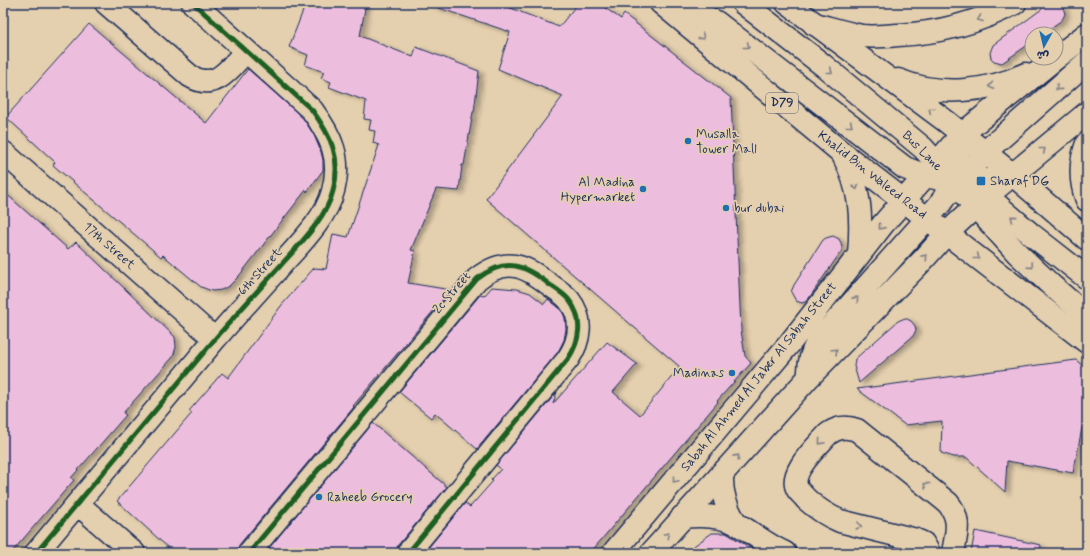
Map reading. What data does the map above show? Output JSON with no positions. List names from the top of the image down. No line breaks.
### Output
{"streets":{"main road":["D79","Bus Lane","Khalid Bin Waleed Road","17th Street","6th Street","2c Street","Sabah Al Ahmed Al Jaber Al Sabah Street"]},"crossings":[["Bus Lane","Sabah Al Ahmed Al Jaber Al Sabah Street"],["Khalid Bin Waleed Road","Sabah Al Ahmed Al Jaber Al Sabah Street"],["17th Street","6th Street"]],"places":{"other":["Musalla Tower Mall","Al Madina Hypermarket","bur dubai","Madinas","Raheeb Grocery"],"transit":["Sharaf DG"]},"north":"bottom"}
